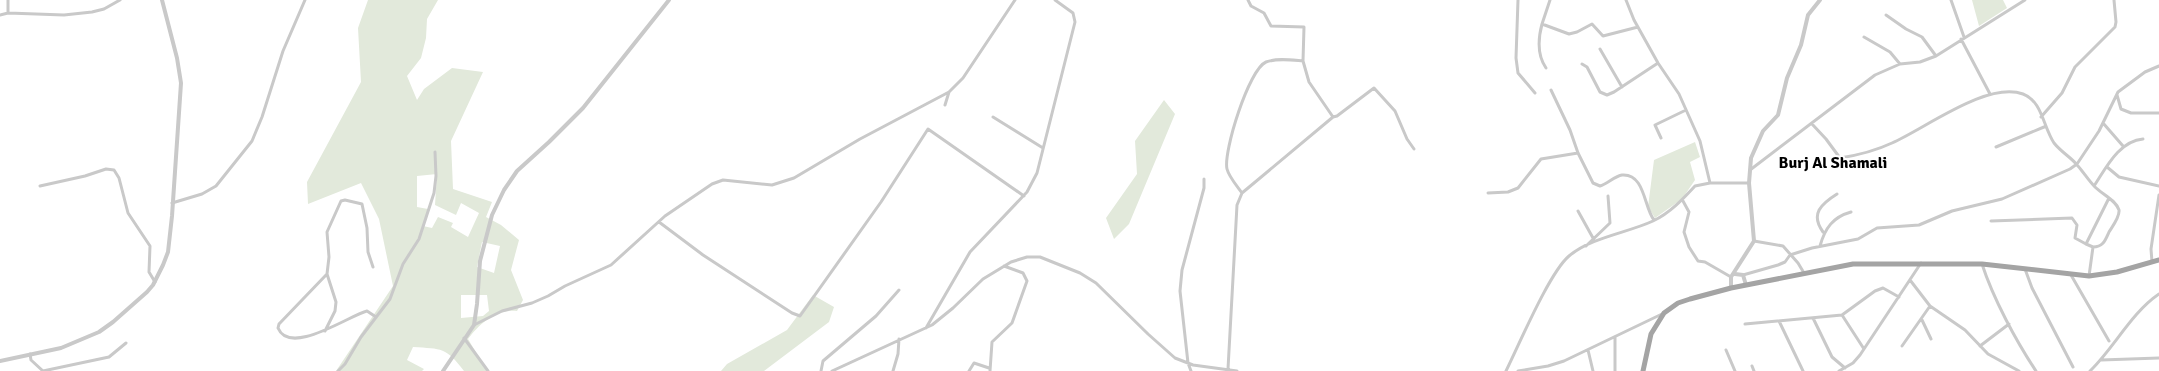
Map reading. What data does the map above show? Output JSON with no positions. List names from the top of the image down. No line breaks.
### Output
{"districts":["Burj Al Shamali"]}
